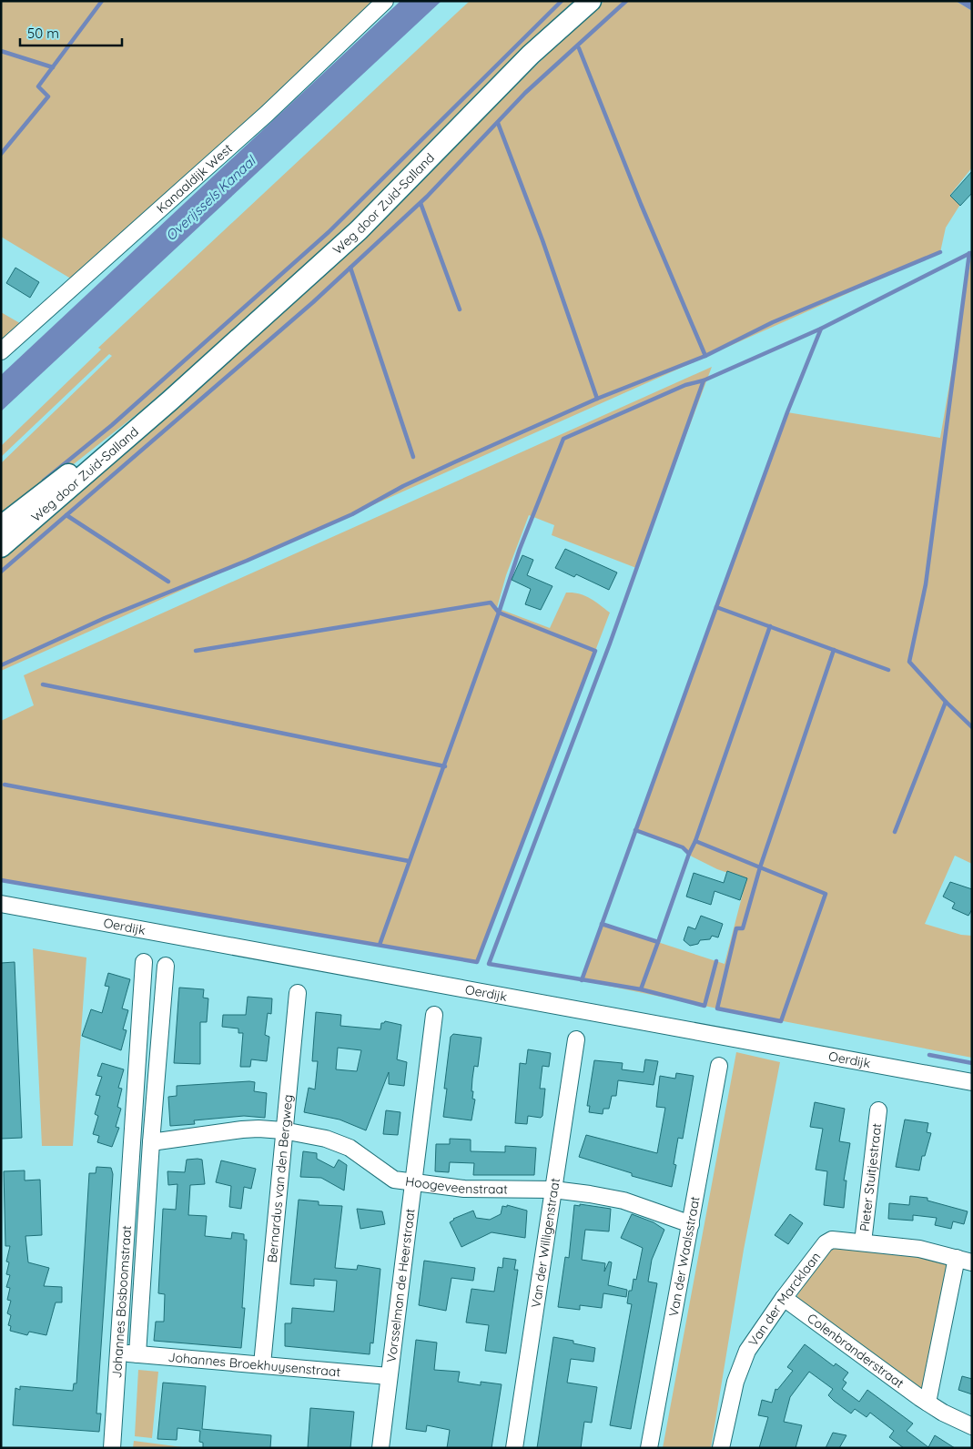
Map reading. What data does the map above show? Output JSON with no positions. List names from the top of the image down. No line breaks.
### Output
{"streets":{"main road":["Weg door Zuid-Salland"],"street":["Kanaaldijk West","Oerdijk","Pieter Stuitjestraat","Bernardus van den Bergweg","Hoogeveenstraat","Van der Willigenstraat","Van der Waalsstraat","Vorsselman de Heerstraat","Van der Marcklaan","Johannes Bosboomstraat","Colenbranderstraat","Johannes Broekhuysenstraat"]},"crossings":[["Pieter Stuitjestraat","Van der Marcklaan"],["Bernardus van den Bergweg","Hoogeveenstraat"],["Bernardus van den Bergweg","Johannes Broekhuysenstraat"],["Hoogeveenstraat","Van der Willigenstraat"],["Hoogeveenstraat","Van der Waalsstraat"],["Hoogeveenstraat","Vorsselman de Heerstraat"],["Hoogeveenstraat","Johannes Bosboomstraat"],["Vorsselman de Heerstraat","Johannes Broekhuysenstraat"],["Van der Marcklaan","Colenbranderstraat"],["Johannes Bosboomstraat","Johannes Broekhuysenstraat"]],"water":["Overijssels Kanaal"],"scale_bar":"50 m"}
